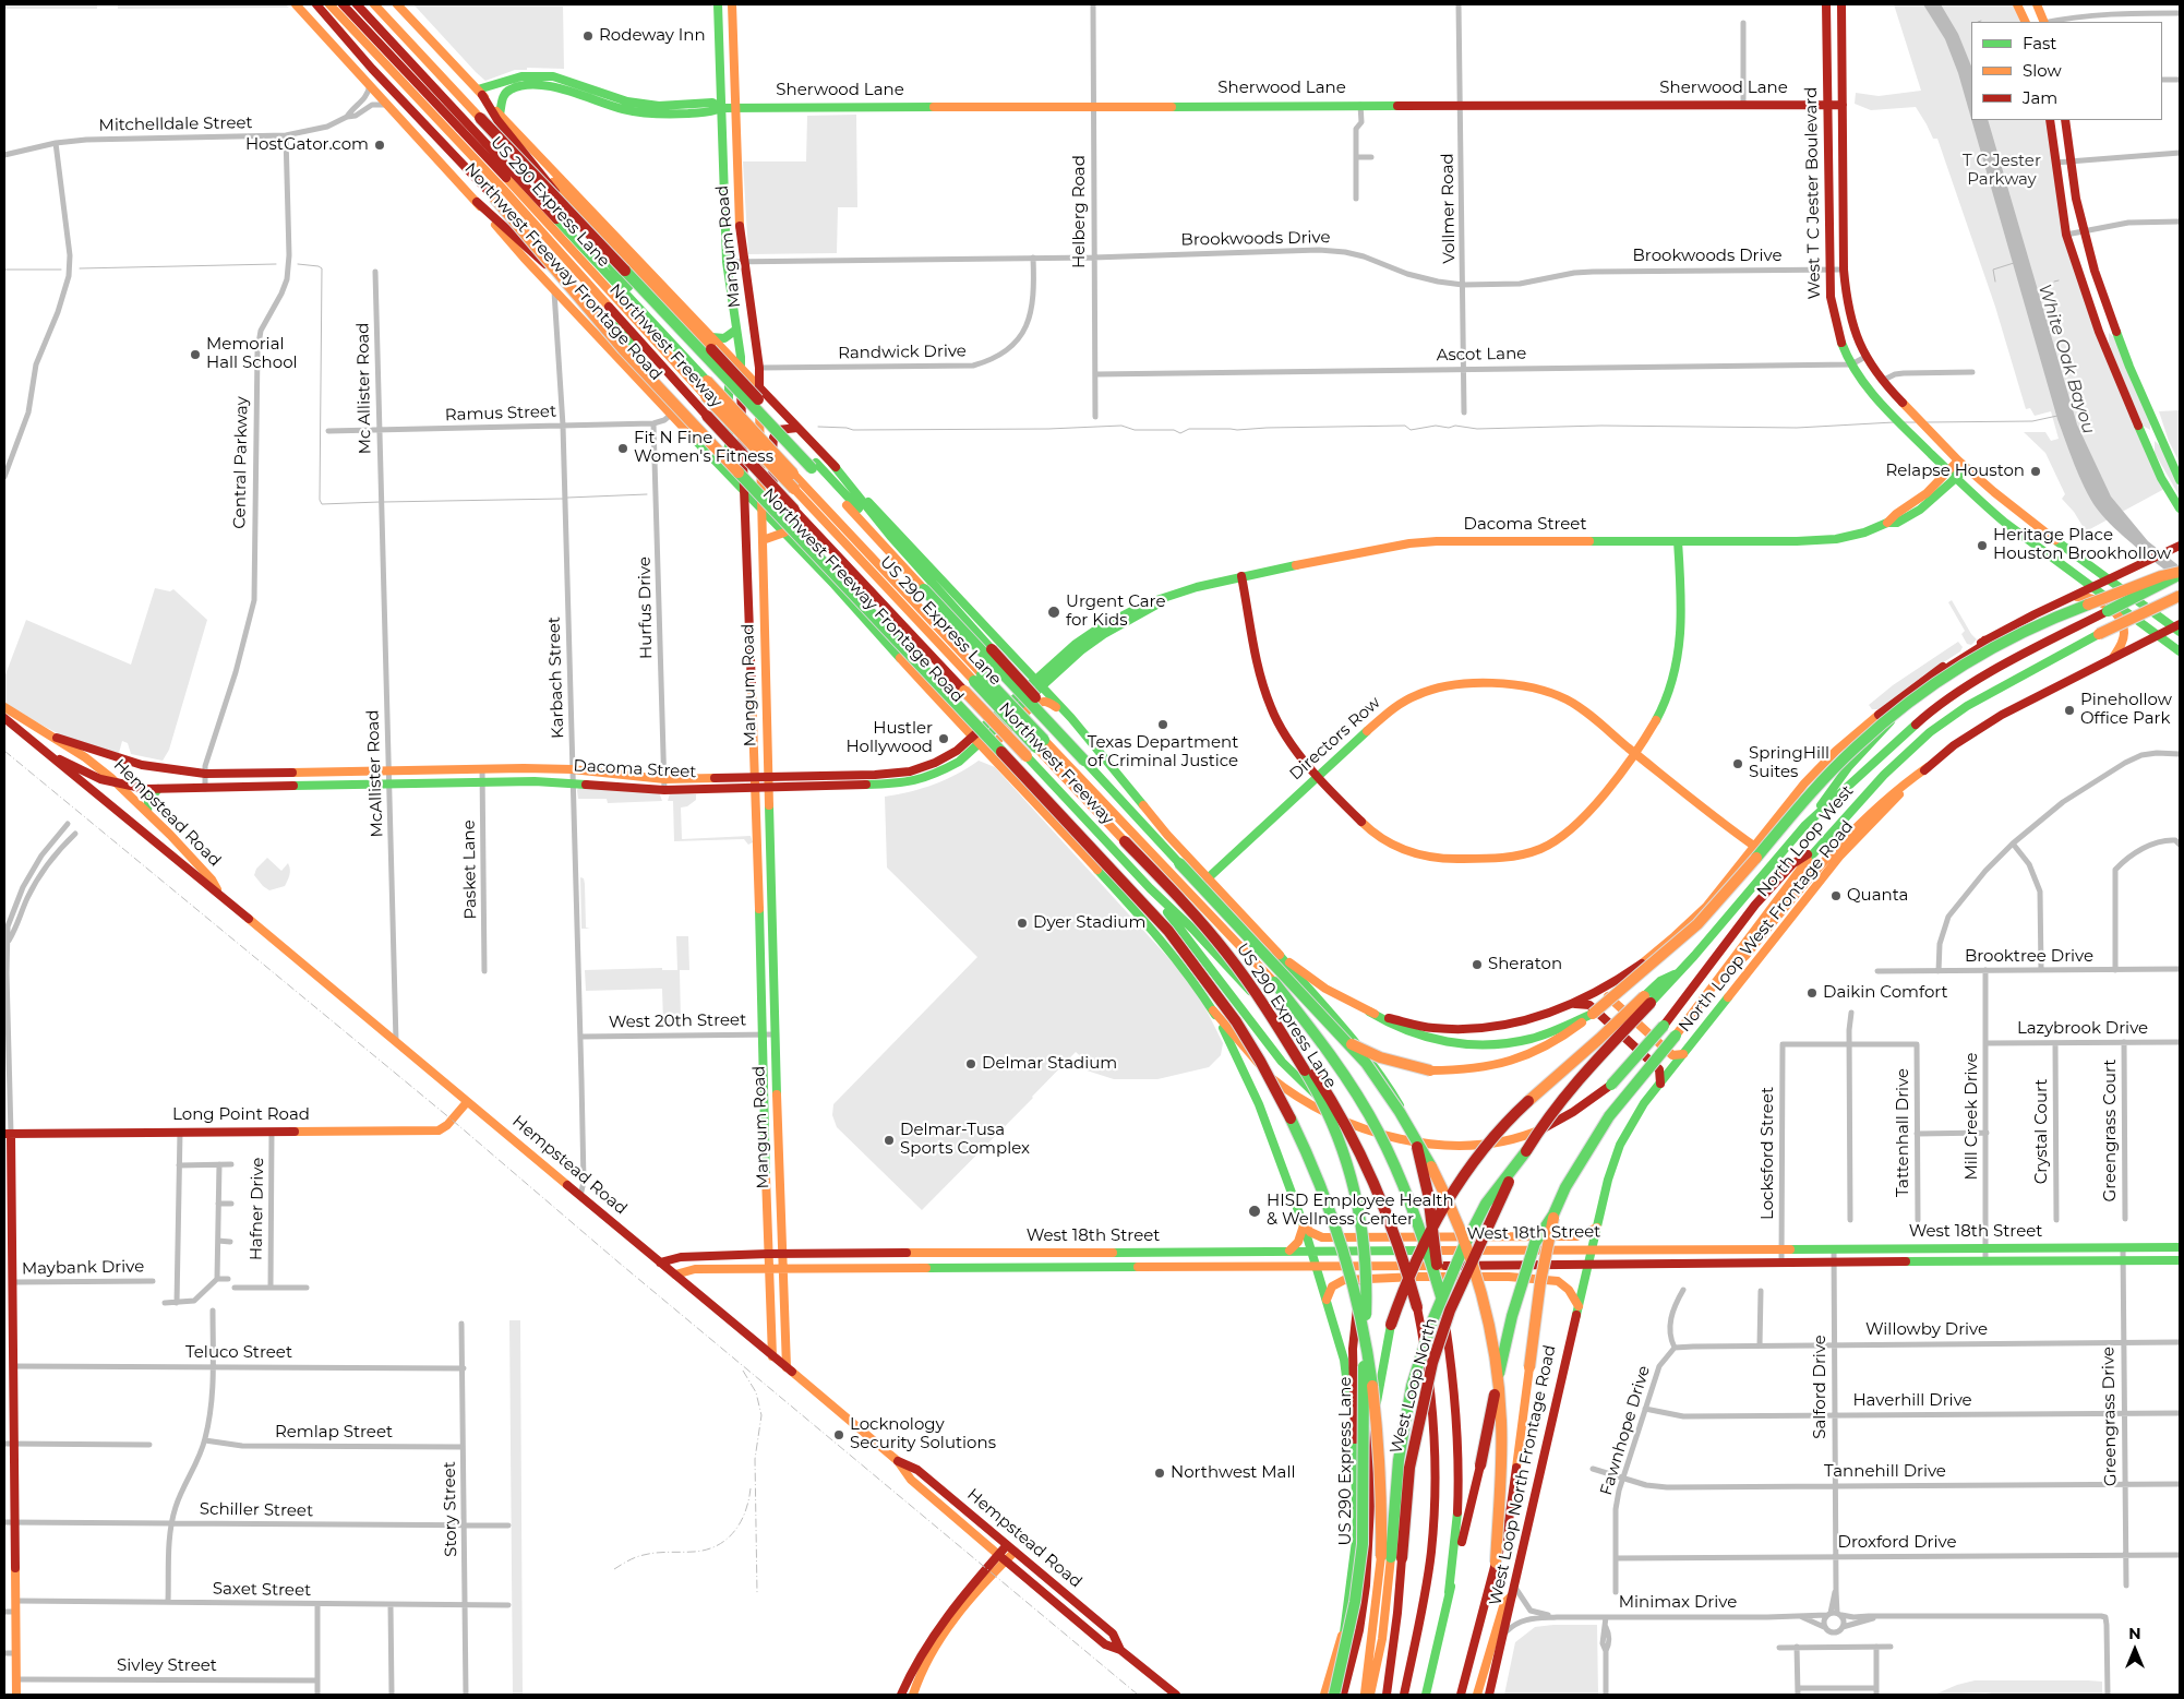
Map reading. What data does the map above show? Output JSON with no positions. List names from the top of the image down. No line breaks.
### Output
{"streets":{"main road":["Sherwood Lane","West T C Jester Boulevard","US 290 Express Lane","Mangum Road","Northwest Freeway Frontage Road","Northwest Freeway","Dacoma Street","Directors Row","Hempstead Road","North Loop West","North Loop West Frontage Road","Long Point Road","West 18th Street","West Loop North","West Loop North Frontage Road"],"street":["Mitchelldale Street","Vollmer Road","Helberg Road","Brookwoods Drive","Randwick Drive","Ascot Lane","Mc Allister Road","Ramus Street","Central Parkway","Hurfus Drive","Karbach Street","McAllister Road","Pasket Lane","Brooktree Drive","West 20th Street","Lazybrook Drive","Mill Creek Drive","Greengrass Court","Crystal Court","Tattenhall Drive","Locksford Street","Hafner Drive","Maybank Drive","Willowby Drive","Teluco Street","Salford Drive","Haverhill Drive","Greengrass Drive","Fawnhope Drive","Remlap Street","Tannehill Drive","Story Street","Schiller Street","Droxford Drive","Saxet Street","Minimax Drive","Sivley Street"]},"crossings":[["Sherwood Lane","West T C Jester Boulevard"],["Sherwood Lane","Vollmer Road"],["Sherwood Lane","Helberg Road"],["Sherwood Lane","Mangum Road"],["Mitchelldale Street","Northwest Freeway Frontage Road"],["Mitchelldale Street","Central Parkway"],["West T C Jester Boulevard","Brookwoods Drive"],["West T C Jester Boulevard","Ascot Lane"],["West T C Jester Boulevard","Dacoma Street"],["West T C Jester Boulevard","North Loop West Frontage Road"],["US 290 Express Lane","Northwest Freeway"],["Vollmer Road","Brookwoods Drive"],["Vollmer Road","Ascot Lane"],["Helberg Road","Brookwoods Drive"],["Helberg Road","Ascot Lane"],["Brookwoods Drive","Mangum Road"],["Brookwoods Drive","Randwick Drive"],["Mangum Road","Northwest Freeway Frontage Road"],["Mangum Road","Randwick Drive"],["Mangum Road","Dacoma Street"],["Mangum Road","Hempstead Road"],["Mangum Road","West 20th Street"],["Mangum Road","West 18th Street"],["Northwest Freeway Frontage Road","Ramus Street"],["Northwest Freeway Frontage Road","Dacoma Street"],["Northwest Freeway Frontage Road","Karbach Street"],["Northwest Freeway Frontage Road","West 18th Street"],["Mc Allister Road","Ramus Street"],["Mc Allister Road","McAllister Road"],["Ramus Street","Hurfus Drive"],["Ramus Street","Karbach Street"],["Central Parkway","Dacoma Street"],["Dacoma Street","Hurfus Drive"],["Dacoma Street","Karbach Street"],["Dacoma Street","McAllister Road"],["Dacoma Street","Hempstead Road"],["Dacoma Street","Pasket Lane"],["Karbach Street","Hempstead Road"],["Karbach Street","West 20th Street"],["McAllister Road","Hempstead Road"],["Hempstead Road","Long Point Road"],["Hempstead Road","West 18th Street"],["North Loop West","West Loop North"],["North Loop West Frontage Road","West 18th Street"],["North Loop West Frontage Road","West Loop North Frontage Road"],["Brooktree Drive","Mill Creek Drive"],["Lazybrook Drive","Mill Creek Drive"],["Lazybrook Drive","Greengrass Court"],["Lazybrook Drive","Crystal Court"],["Long Point Road","Hafner Drive"],["Mill Creek Drive","West 18th Street"],["Tattenhall Drive","Locksford Street"],["Locksford Street","West 18th Street"],["West 18th Street","Salford Drive"],["West 18th Street","Greengrass Drive"],["West 18th Street","West Loop North Frontage Road"],["Willowby Drive","Salford Drive"],["Willowby Drive","Greengrass Drive"],["Willowby Drive","Fawnhope Drive"],["Teluco Street","Story Street"],["Salford Drive","Haverhill Drive"],["Salford Drive","Tannehill Drive"],["Salford Drive","Droxford Drive"],["Salford Drive","Minimax Drive"],["Haverhill Drive","Greengrass Drive"],["Haverhill Drive","Fawnhope Drive"],["Greengrass Drive","Tannehill Drive"],["Greengrass Drive","Droxford Drive"],["Fawnhope Drive","Tannehill Drive"],["Fawnhope Drive","Droxford Drive"],["Remlap Street","Story Street"],["West Loop North Frontage Road","Minimax Drive"],["Story Street","Schiller Street"],["Story Street","Saxet Street"]],"water":["White Oak Bayou"],"parks":["T C Jester Parkway"],"places":["Rodeway Inn","HostGator.com","Memorial Hall School","Fit N Fine Women's Fitness","Relapse Houston","Heritage Place Houston Brookhollow","Urgent Care for Kids","Pinehollow Office Park","Texas Department of Criminal Justice","Hustler Hollywood","SpringHill Suites","Quanta","Dyer Stadium","Sheraton","Daikin Comfort","Delmar Stadium","Delmar-Tusa Sports Complex","HISD Employee Health & Wellness Center","Locknology Security Solutions","Northwest Mall"],"legend":["Fast","Slow","Jam"],"north":"top"}
